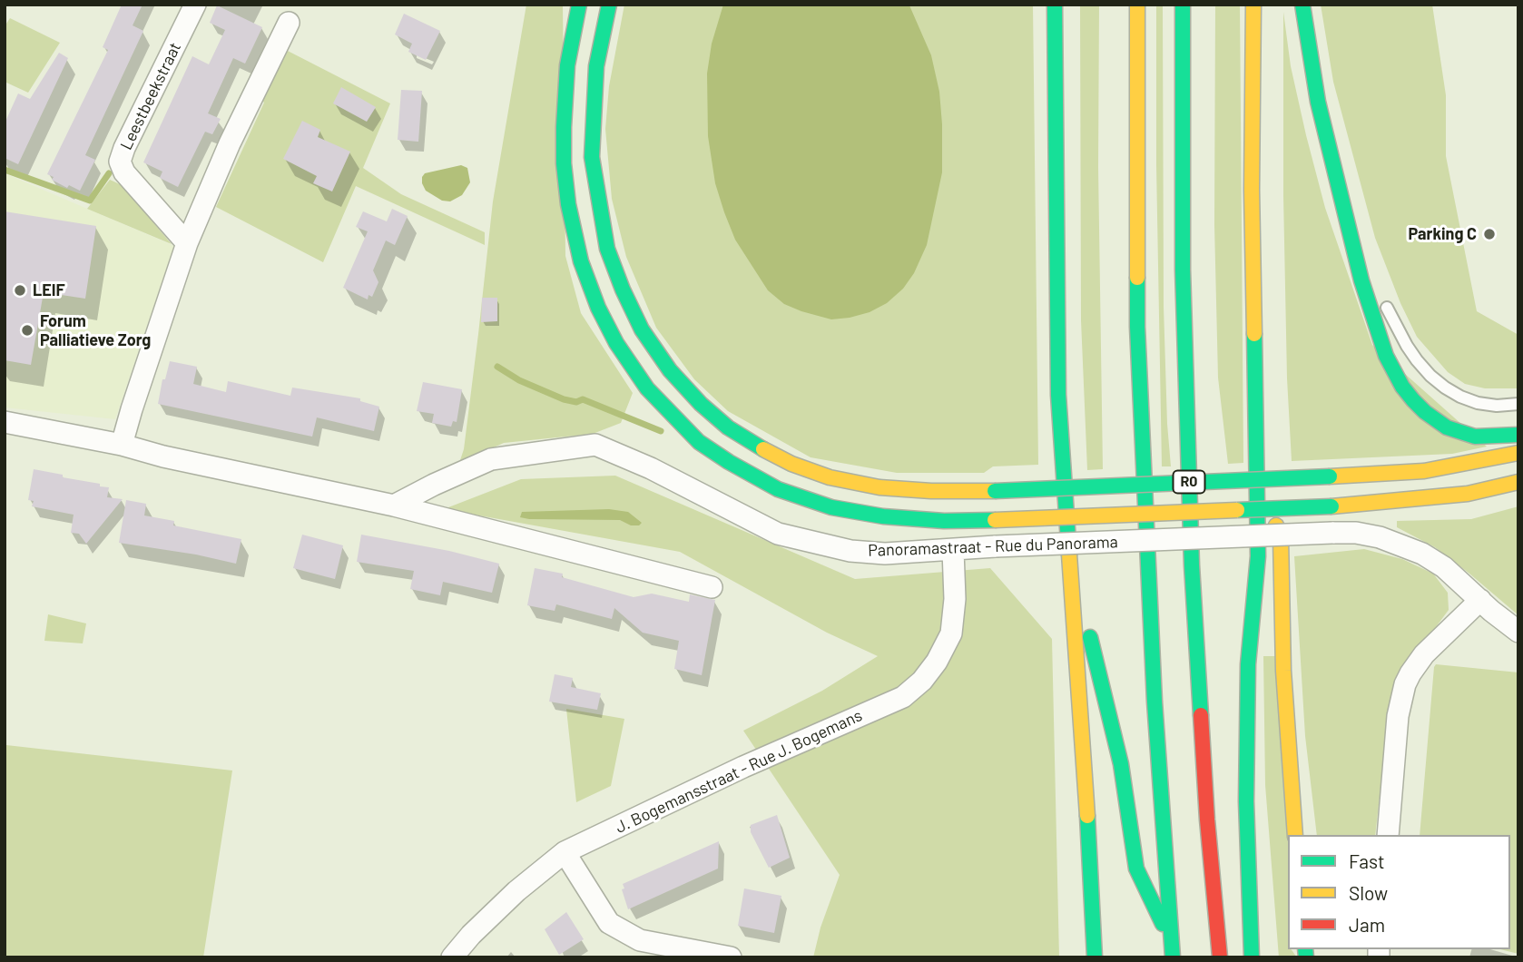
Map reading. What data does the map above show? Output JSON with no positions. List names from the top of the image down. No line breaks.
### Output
{"streets":{"highway":["R0"],"street":["Leestbeekstraat","Panoramastraat - Rue du Panorama","J. Bogemansstraat - Rue J. Bogemans"]},"crossings":[["Panoramastraat - Rue du Panorama","J. Bogemansstraat - Rue J. Bogemans"]],"places":["Parking C","LEIF","Forum Palliatieve Zorg"],"legend":["Fast","Slow","Jam"]}
